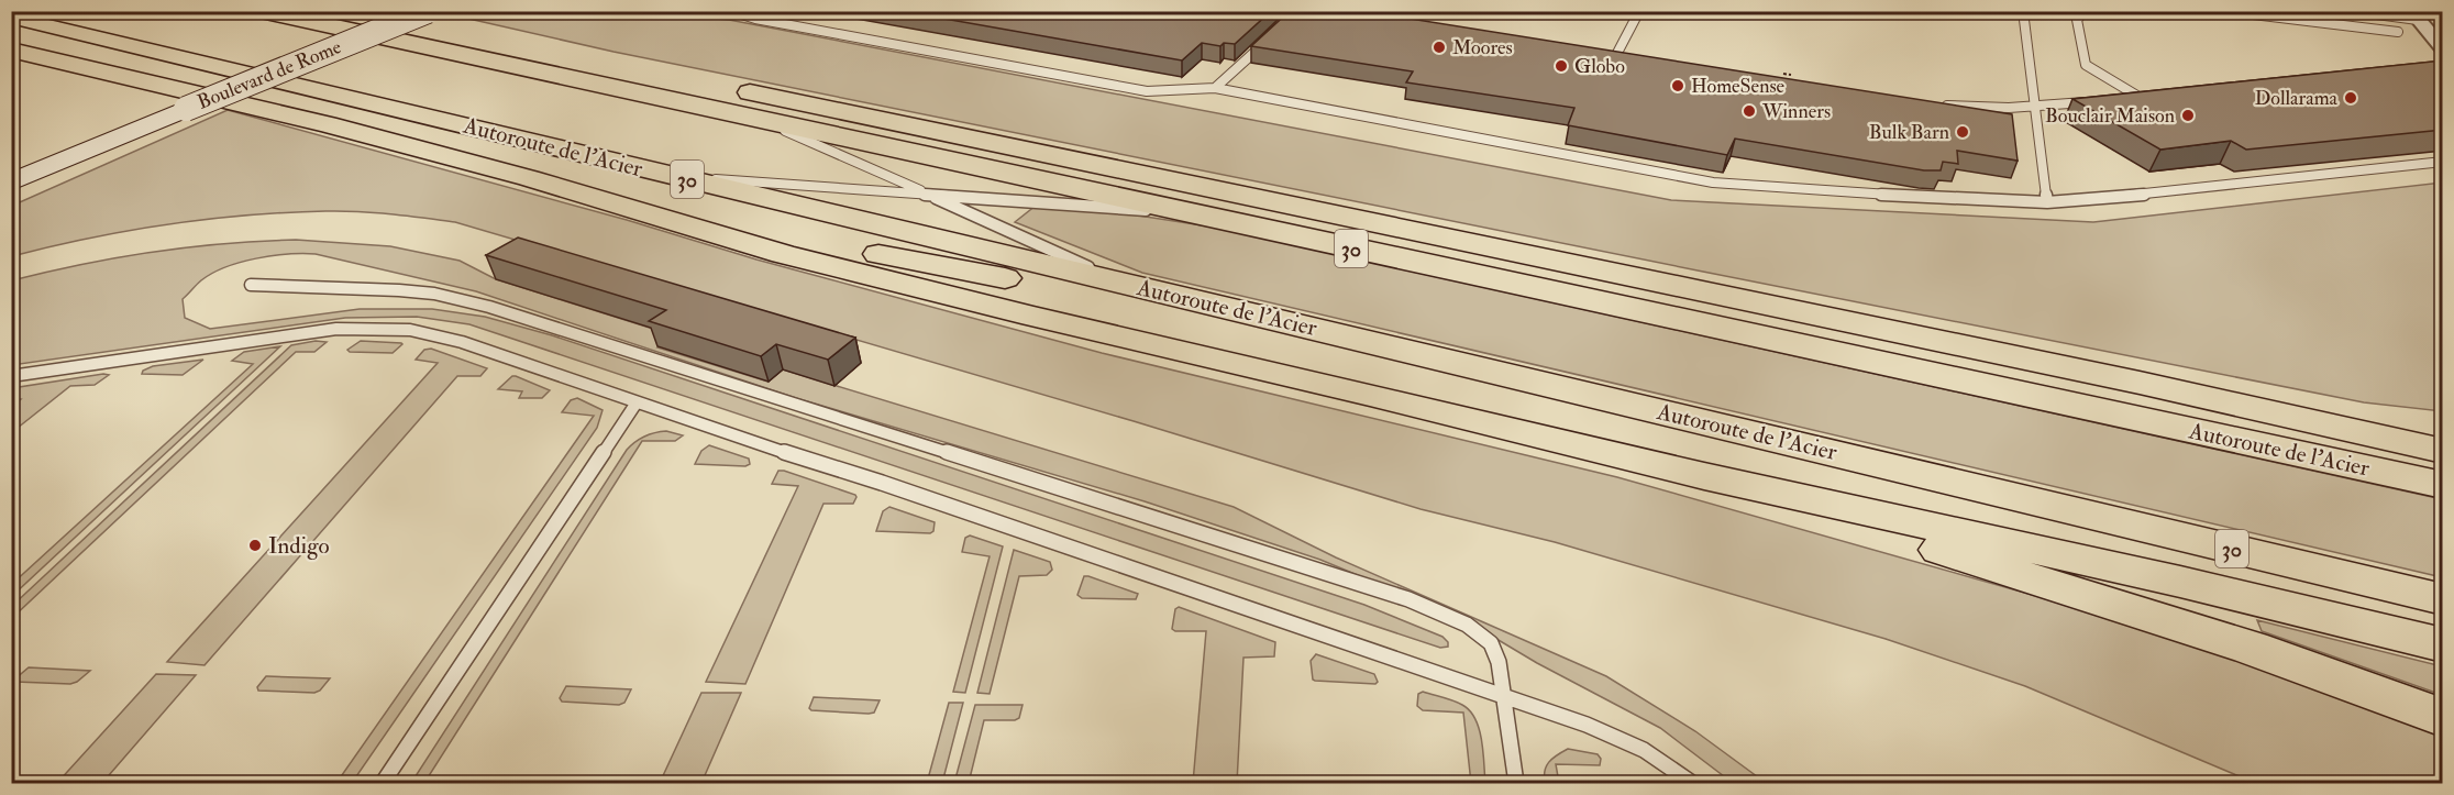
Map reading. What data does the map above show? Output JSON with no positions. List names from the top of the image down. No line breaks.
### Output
{"streets":{"highway":["Autoroute de l'Acier","30"],"main road":["Boulevard de Rome"]},"places":["Moores","Globo","HomeSense","Dollarama","Winners","Bouclair Maison","Bulk Barn","Indigo"]}
